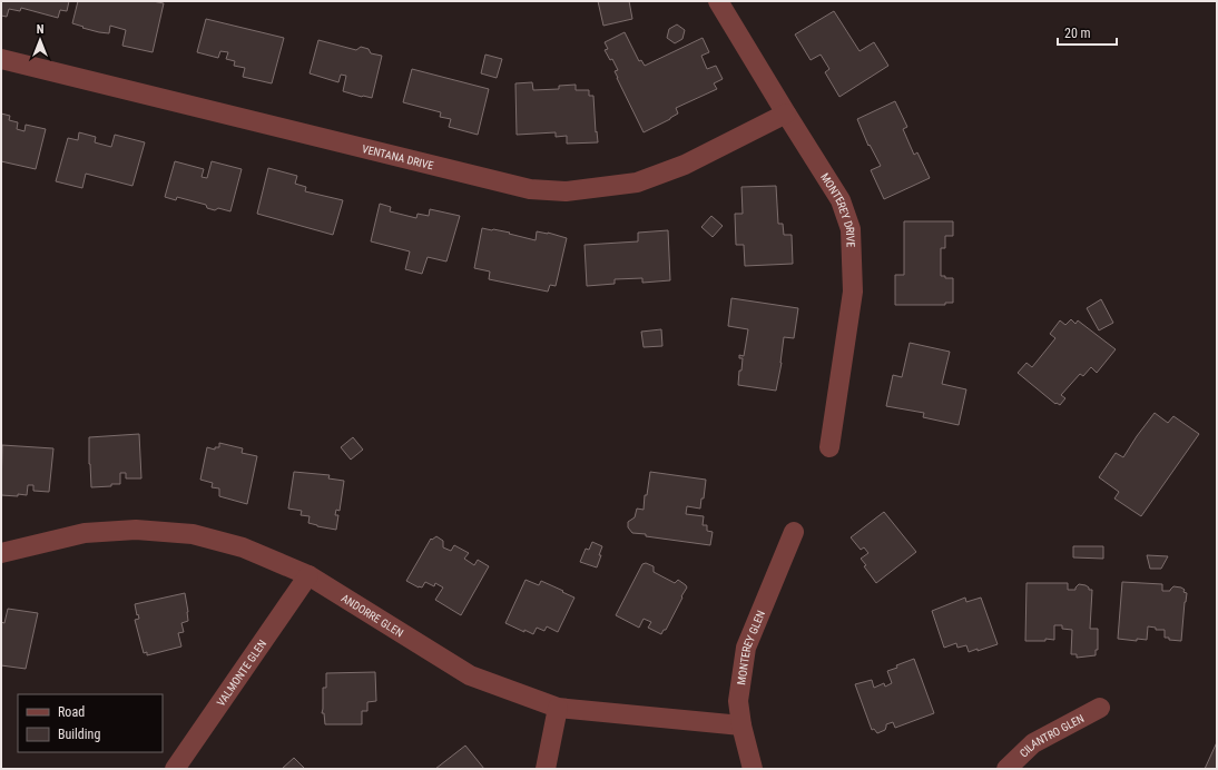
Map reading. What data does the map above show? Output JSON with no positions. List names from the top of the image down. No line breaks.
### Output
{"streets":{"street":["VENTANA DRIVE","MONTEREY DRIVE","ANDORRE GLEN","MONTEREY GLEN","VALMONTE GLEN","CILANTRO GLEN"]},"crossings":[["VENTANA DRIVE","MONTEREY DRIVE"],["ANDORRE GLEN","MONTEREY GLEN"],["ANDORRE GLEN","VALMONTE GLEN"]],"legend":["Road","Building"],"scale_bar":"20 m","north":"top"}
